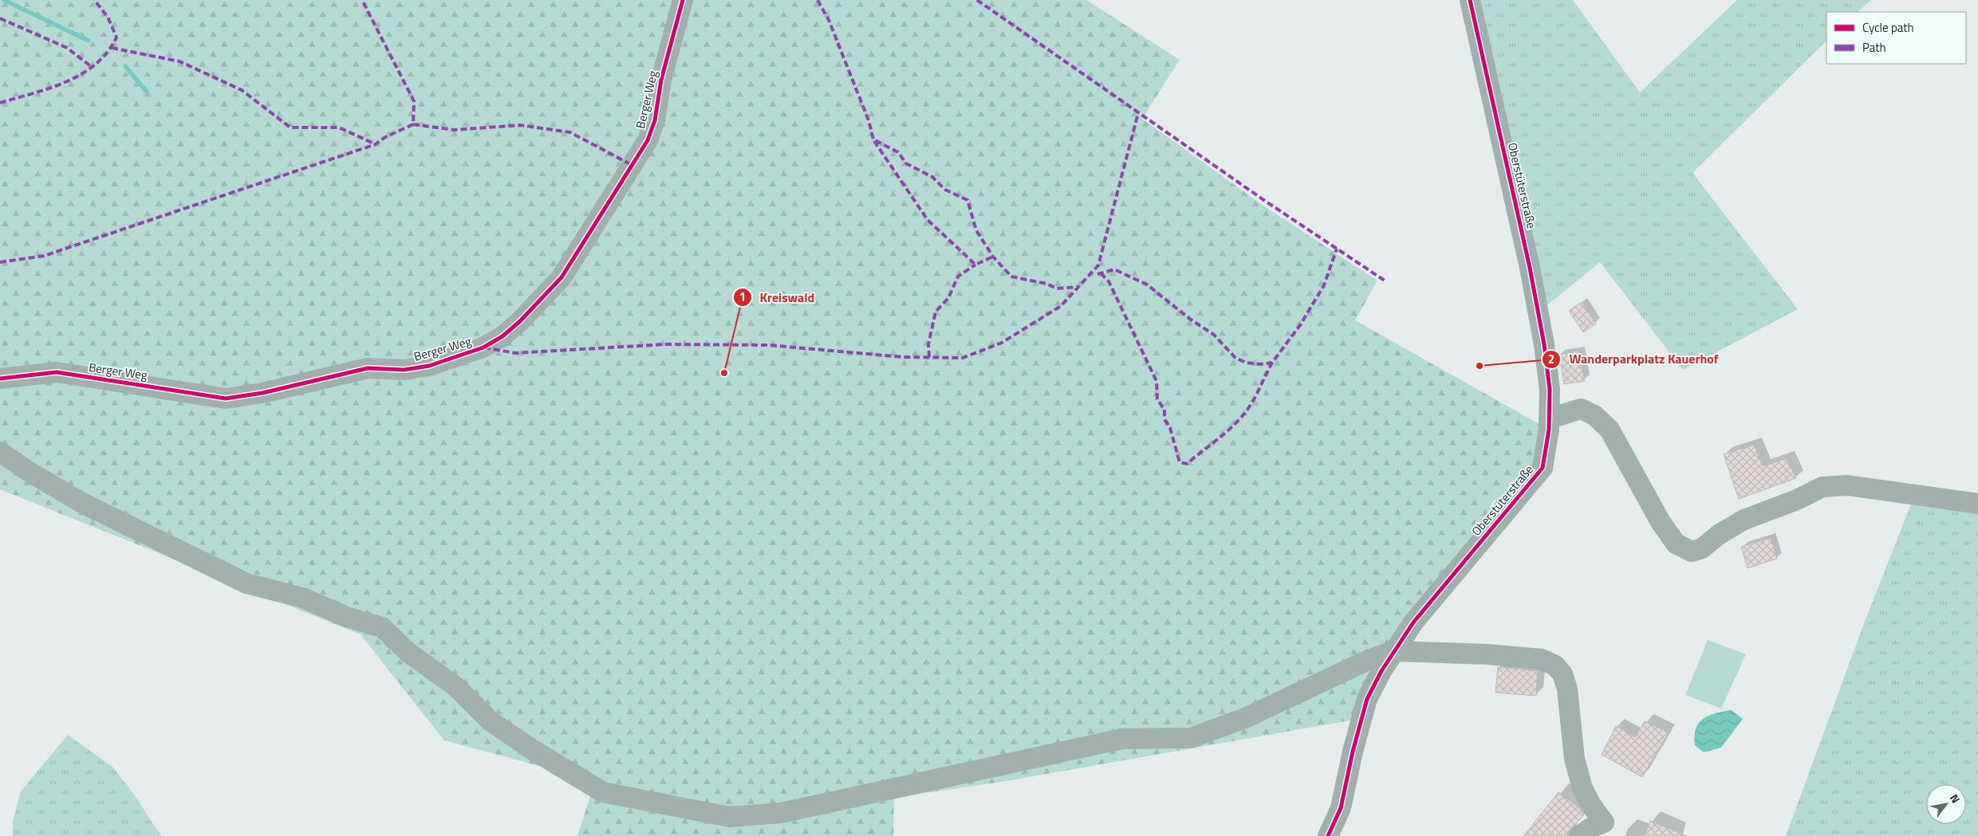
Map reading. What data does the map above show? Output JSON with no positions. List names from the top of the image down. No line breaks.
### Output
{"streets":{"street":["Berger Weg","Oberstüterstraße"]},"places":["Wanderparkplatz Kauerhof","Kreiswald"],"legend":["Cycle path","Path"],"north":"top right"}
